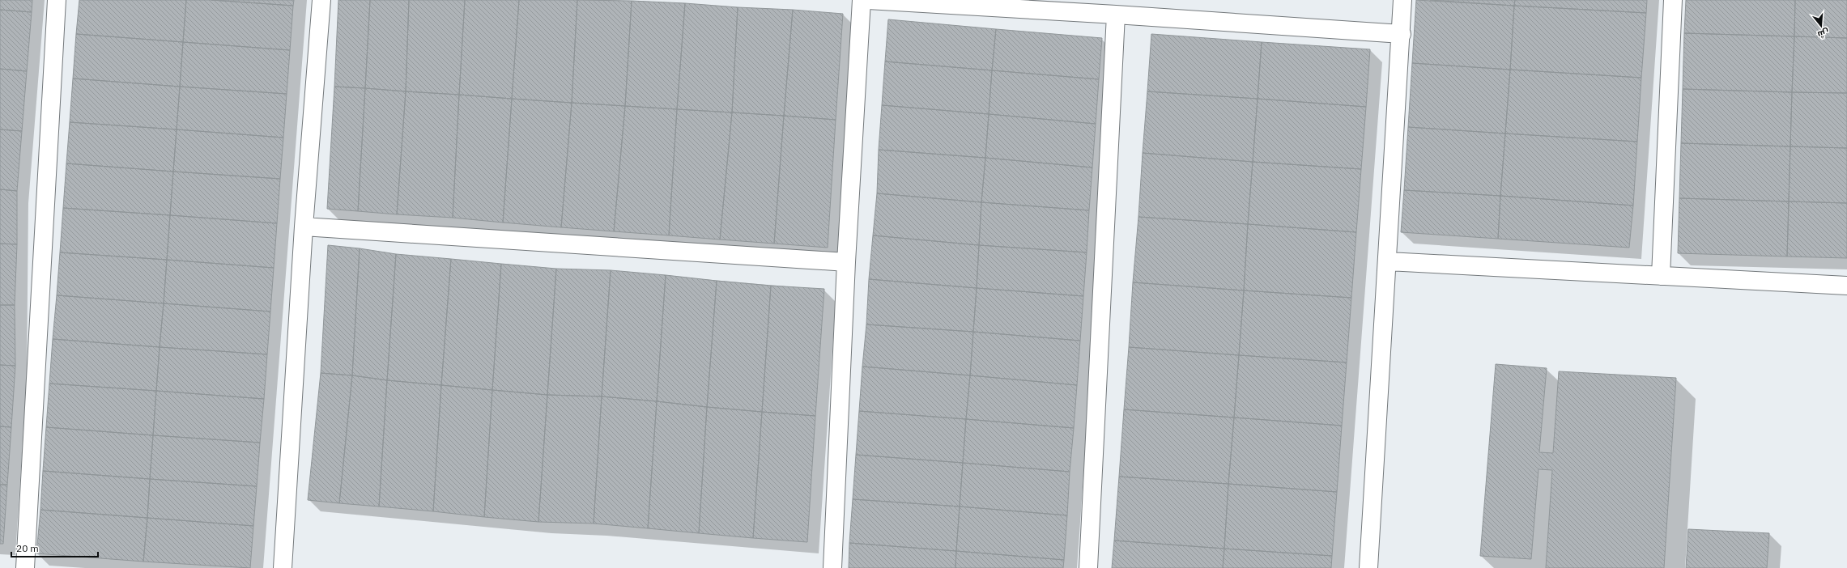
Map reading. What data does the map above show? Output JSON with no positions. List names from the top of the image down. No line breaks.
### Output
{"scale_bar":"20 m","north":"bottom"}
